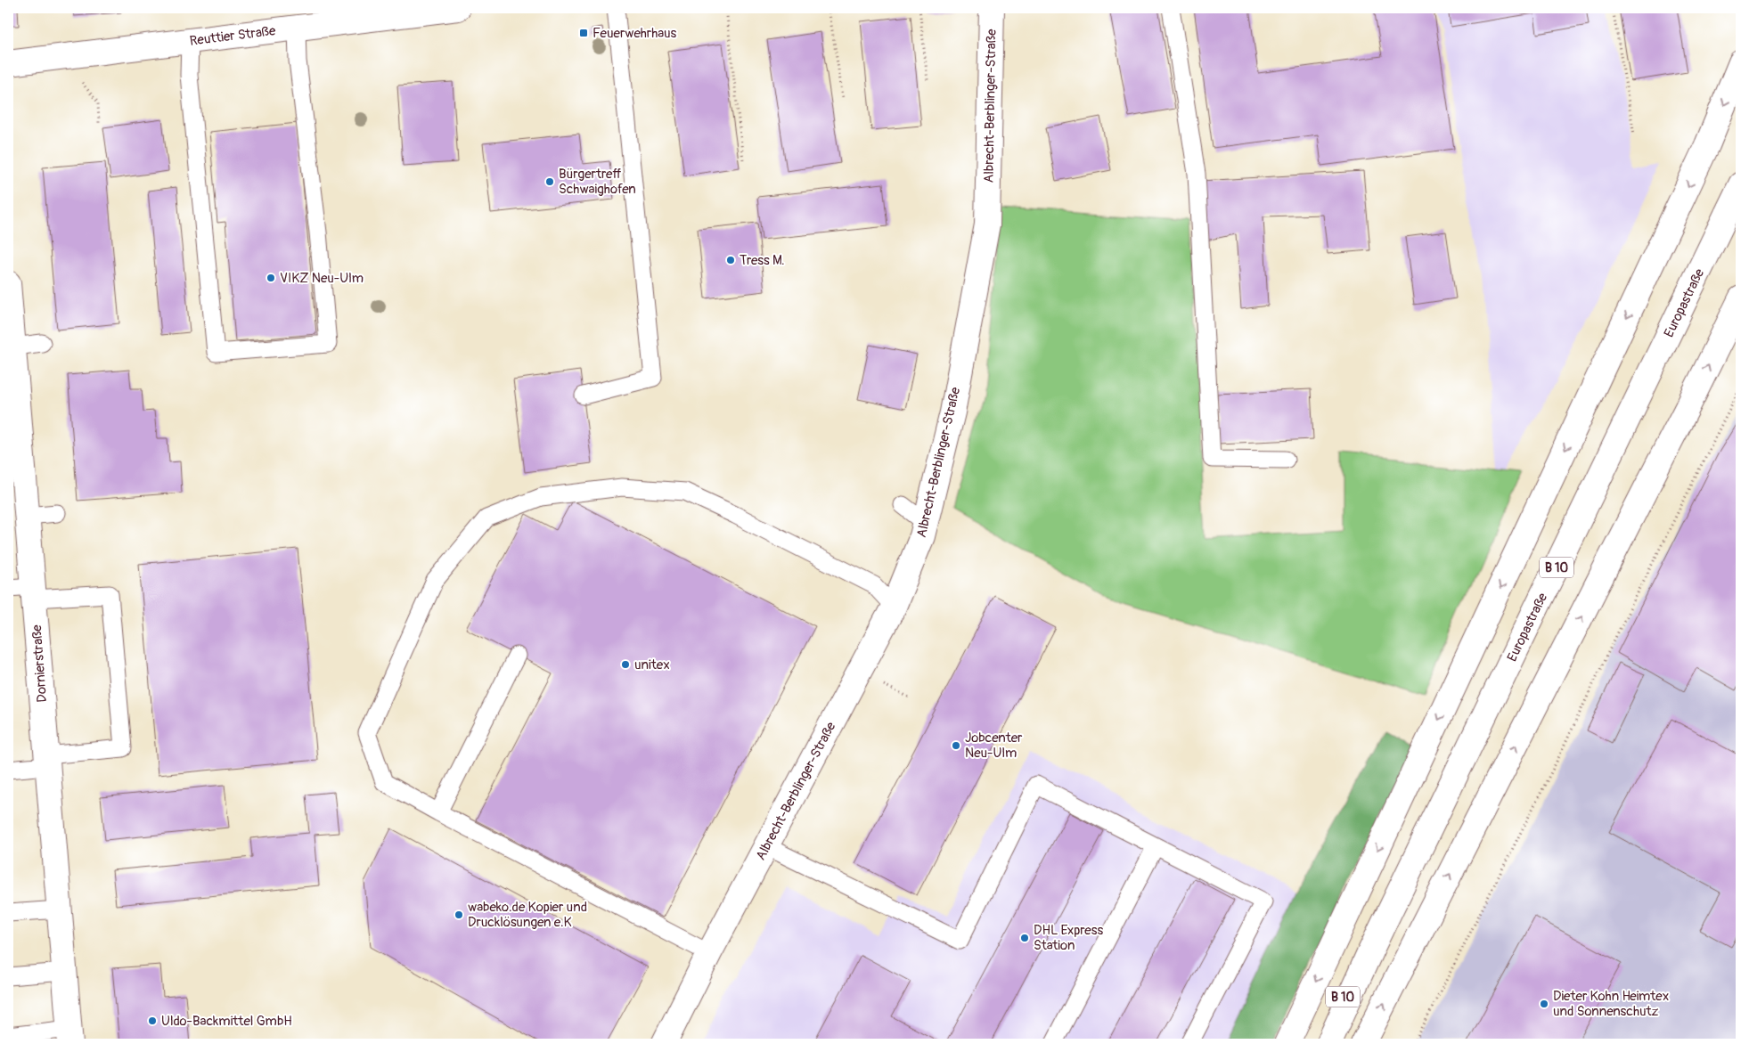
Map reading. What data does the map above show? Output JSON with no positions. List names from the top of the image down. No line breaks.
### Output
{"streets":{"main road":["Reuttier Straße","Albrecht-Berblinger-Straße","Europastraße","B 10","Dornierstraße"]},"places":{"transit":["Feuerwehrhaus"],"other":["Bürgertreff Schwaighofen","Tress M.","VIKZ Neu-Ulm","unitex","Jobcenter Neu-Ulm","wabeko.de Kopier und Drucklösungen e.K","DHL Express Station","Dieter Kohn Heimtex und Sonnenschutz","Uldo-Backmittel GmbH"]}}
